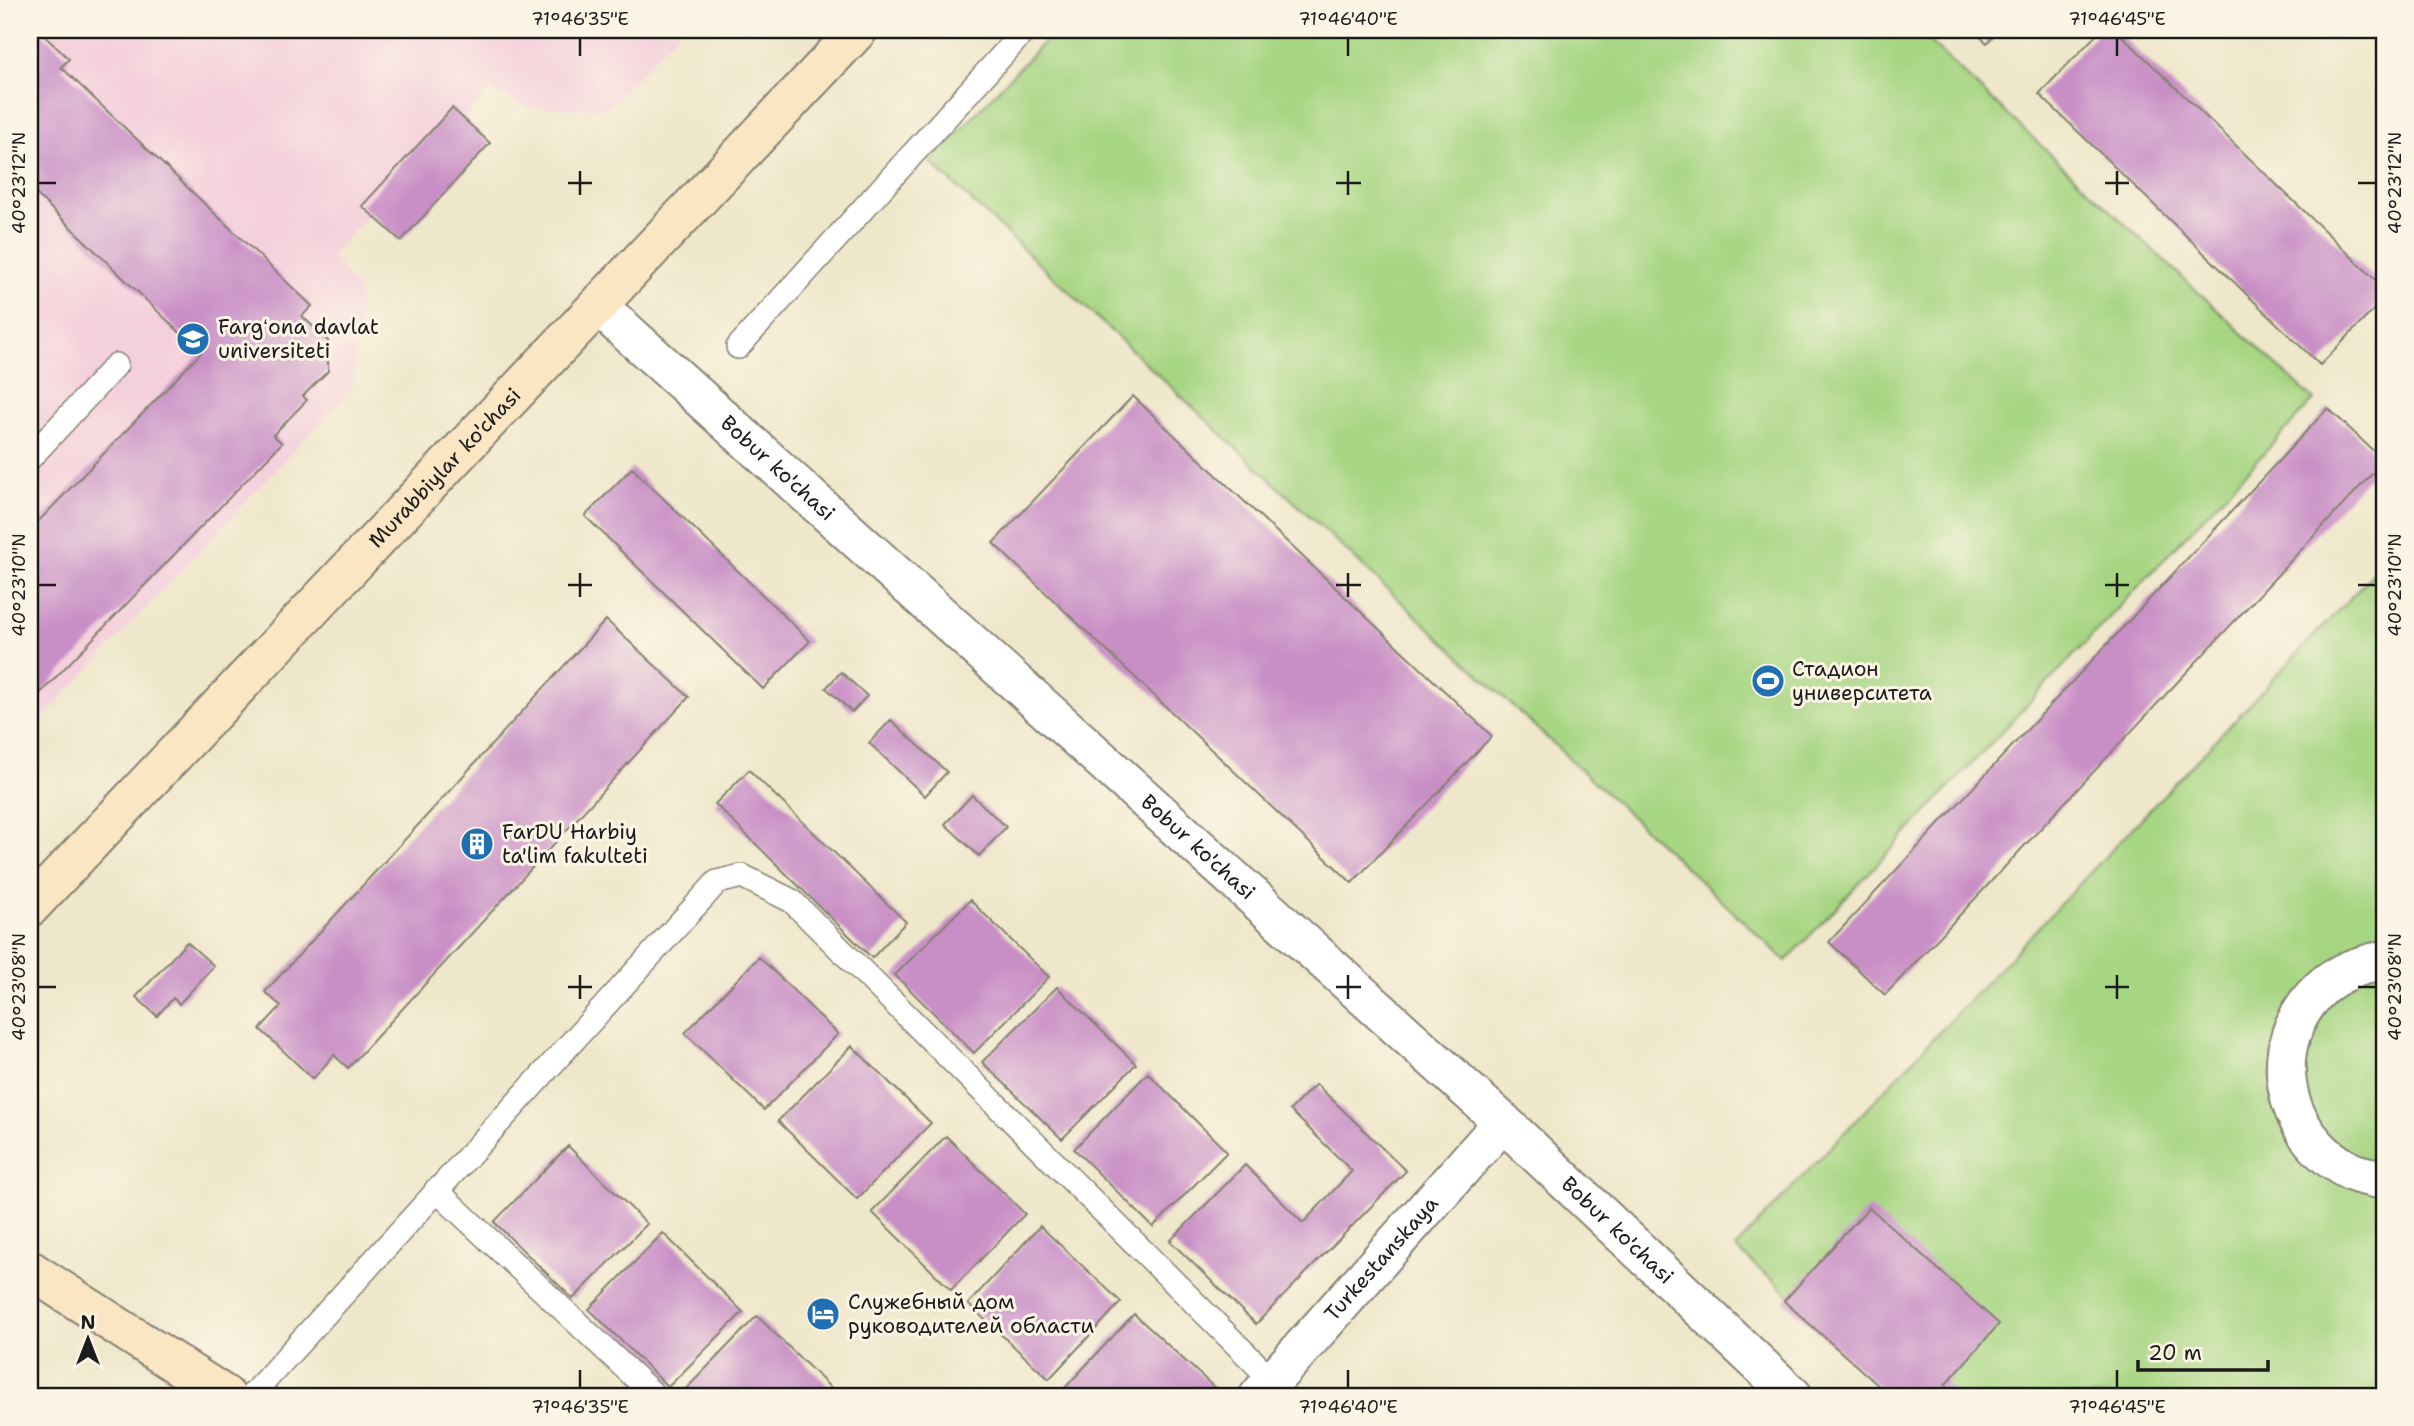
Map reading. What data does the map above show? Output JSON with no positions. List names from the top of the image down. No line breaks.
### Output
{"streets":{"street":["Bobur ko'chasi","Murabbiylar ko'chasi","Turkestanskaya"]},"crossings":[["Bobur ko'chasi","Murabbiylar ko'chasi"],["Bobur ko'chasi","Turkestanskaya"]],"places":{"school or university":["Fargʻona davlat universiteti"],"sports":["Стадион университета"],"building":["FarDU Harbiy ta'lim fakulteti"],"hotel":["Служебный дом руководителей области"]},"scale_bar":"20 m","north":"top","coordinates":["71°46'35\"E","71°46'40\"E","71°46'45\"E","40°23'12\"N","40°23'10\"N","40°23'08\"N"]}
